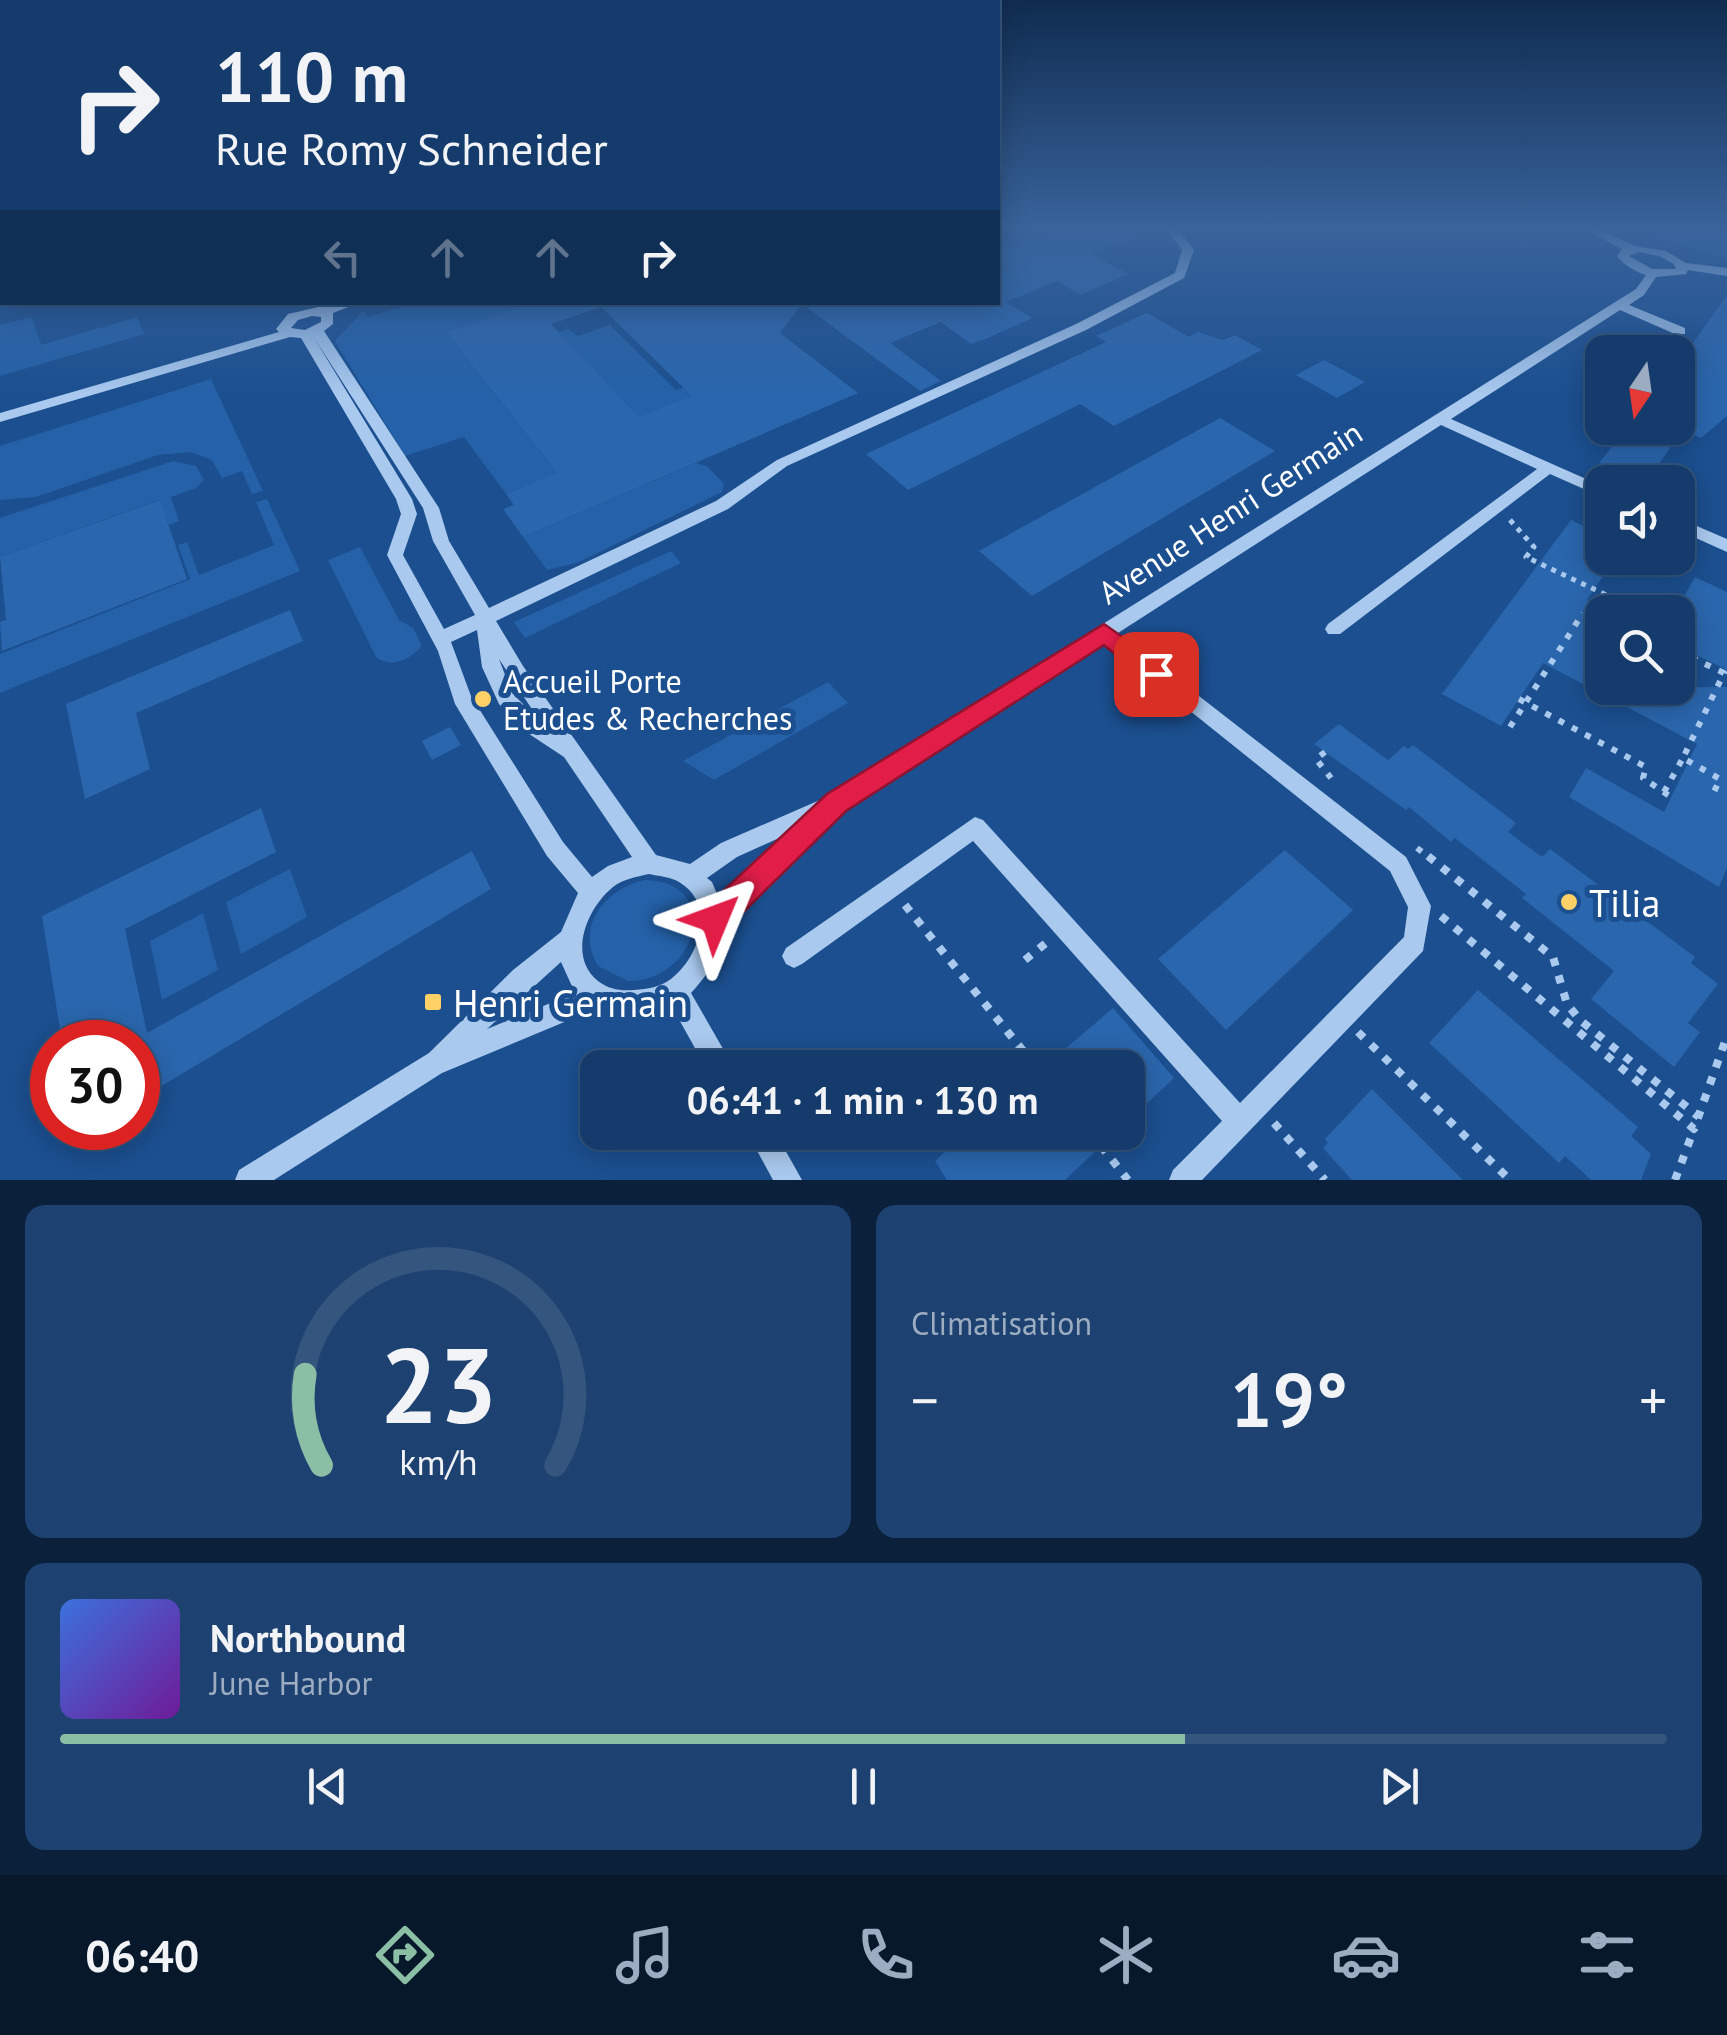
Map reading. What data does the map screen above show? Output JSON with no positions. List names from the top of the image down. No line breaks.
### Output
{"streets":{"street":["Avenue Henri Germain"]},"places":{"other":["Accueil Porte Etudes & Recherches","Tilia"],"transit":["Henri Germain"]},"north":"bottom","page":{"turn":["110 m","Rue Romy Schneider"],"limit":"30","trip":"06:41 · 1 min · 130 m","tile":"Climatisation","heat":["−","19°","+"],"song":["Northbound","June Harbor"],"tabs":"06:40","gauge":["23","km/h"]}}
